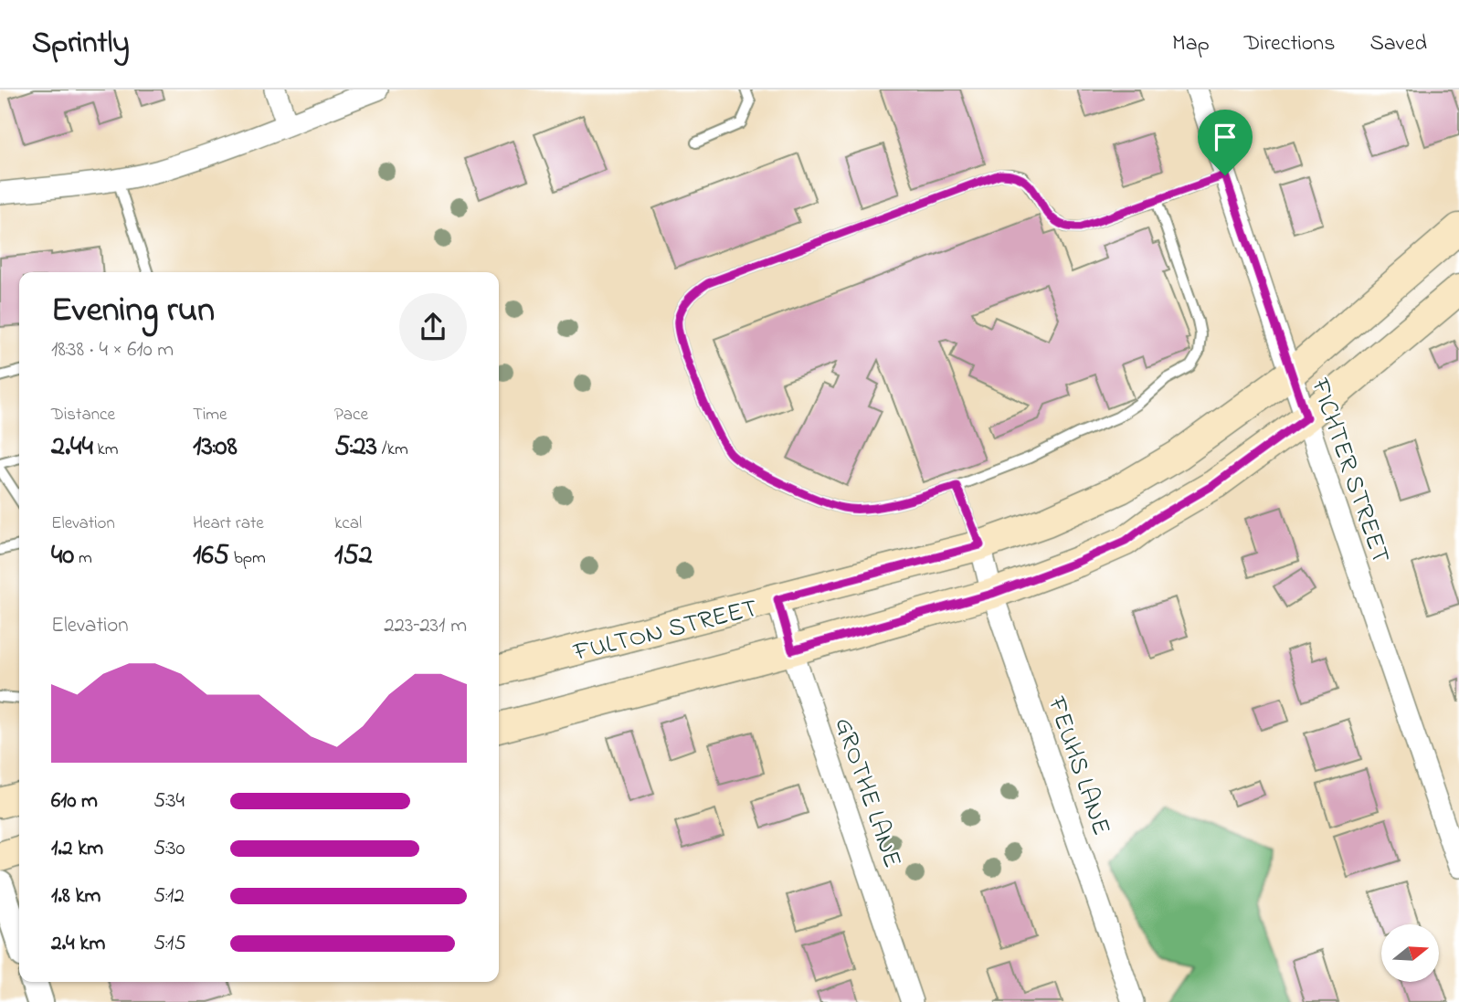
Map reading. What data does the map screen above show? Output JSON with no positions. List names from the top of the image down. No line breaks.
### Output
{"streets":{"main road":["FULTON STREET"],"street":["FICHTER STREET","FEUHS LANE","GROTHE LANE"]},"crossings":[["FICHTER STREET","FULTON STREET"],["FULTON STREET","FEUHS LANE"],["FULTON STREET","GROTHE LANE"]],"north":"right","page":{"header":"Sprintly","nav":["Map","Directions","Saved"],"heading":["Evening run","18:38 · 4 × 610 m"],"stats":[["Distance","2.44 km"],["Time","13:08"],["Pace","5:23 /km"],["Elevation","40 m"],["Heart rate","165 bpm"],["kcal","152"]],"chart":["Elevation","223–231 m"],"list":[{"name":"610 m","note":"5:34"},{"name":"1.2 km","note":"5:30"},{"name":"1.8 km","note":"5:12"},{"name":"2.4 km","note":"5:15"}]}}
